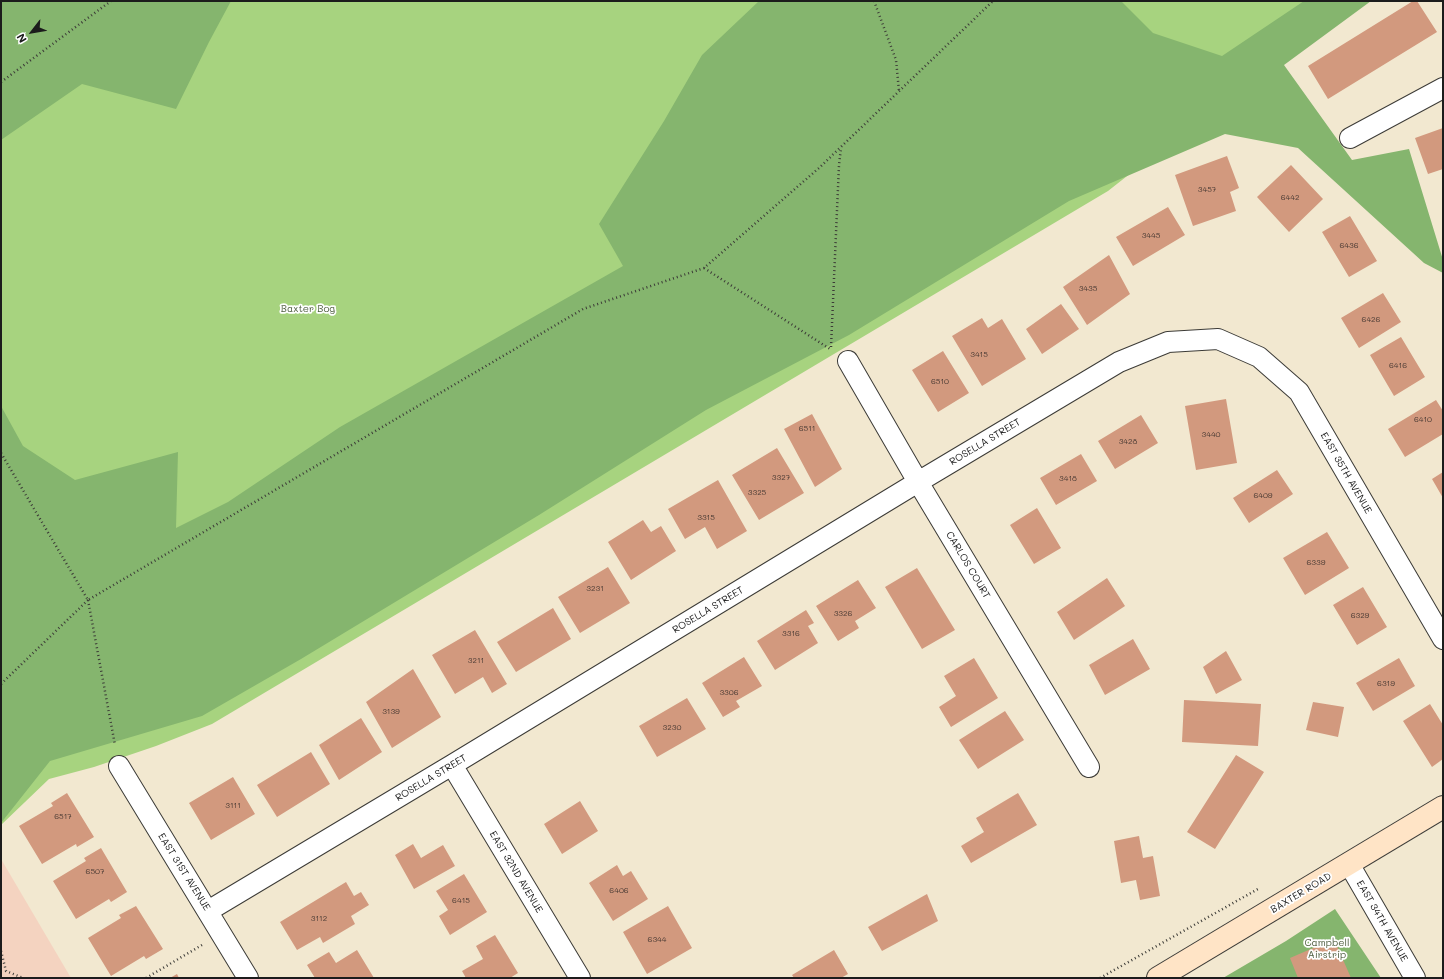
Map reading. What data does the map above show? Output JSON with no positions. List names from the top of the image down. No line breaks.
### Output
{"streets":{"street":["ROSELLA STREET","EAST 35TH AVENUE","CARLOS COURT","EAST 31ST AVENUE","EAST 32ND AVENUE","BAXTER ROAD","EAST 34TH AVENUE"]},"crossings":[["ROSELLA STREET","EAST 35TH AVENUE"],["ROSELLA STREET","CARLOS COURT"],["ROSELLA STREET","EAST 31ST AVENUE"],["ROSELLA STREET","EAST 32ND AVENUE"],["BAXTER ROAD","EAST 34TH AVENUE"]],"parks":["Baxter Bog","Campbell Airstrip"],"house_numbers":["3457","6442","3445","6436","3435","6426","3415","6416","6510","6410","6511","3440","3428","3327","3418","3325","6409","3315","6339","3231","3326","6329","3316","3211","6319","3306","3139","3230","3111","6517","6507","6406","6415","3112","6344"],"north":"bottom left"}
